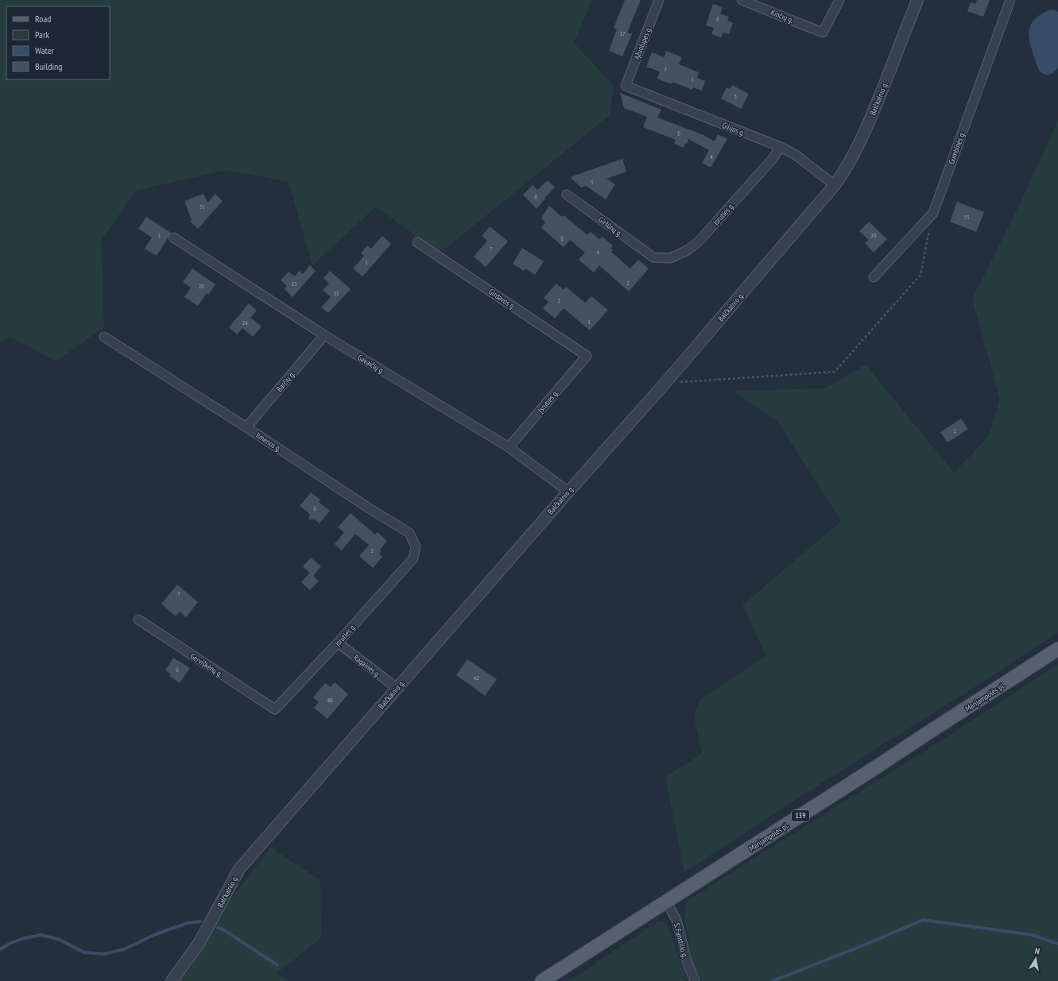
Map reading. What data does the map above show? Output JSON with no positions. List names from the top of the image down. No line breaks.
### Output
{"streets":{"main road":["Marijampolės pl.","139"],"street":["Kinčių g.","Ąžuolupės g.","Balčkalnio g.","Gilijos g.","Gumbinės g.","Įsruties g.","Giršūnų g.","Girdavos g.","Gavaičių g.","Barčių g.","Ilmenos g.","Gerviškėnų g.","Ragainės g.","S. Fanstilio g."]},"crossings":[["Ąžuolupės g.","Gilijos g."],["Balčkalnio g.","Gilijos g."],["Balčkalnio g.","Gavaičių g."],["Balčkalnio g.","Ragainės g."],["Gilijos g.","Įsruties g."],["Įsruties g.","Giršūnų g."],["Įsruties g.","Girdavos g."],["Įsruties g.","Gavaičių g."],["Įsruties g.","Ilmenos g."],["Įsruties g.","Gerviškėnų g."],["Įsruties g.","Ragainės g."],["Gavaičių g.","Barčių g."],["Barčių g.","Ilmenos g."],["Marijampolės pl.","S. Fanstilio g."]],"house_numbers":["6","17","7","5","3","6","4","5","8","31","53","1","20","6","7","4","1","2","23","28","21","3","1","24","1","6","2","7","6","42","40"],"legend":["Road","Park","Water","Building"],"north":"top"}
